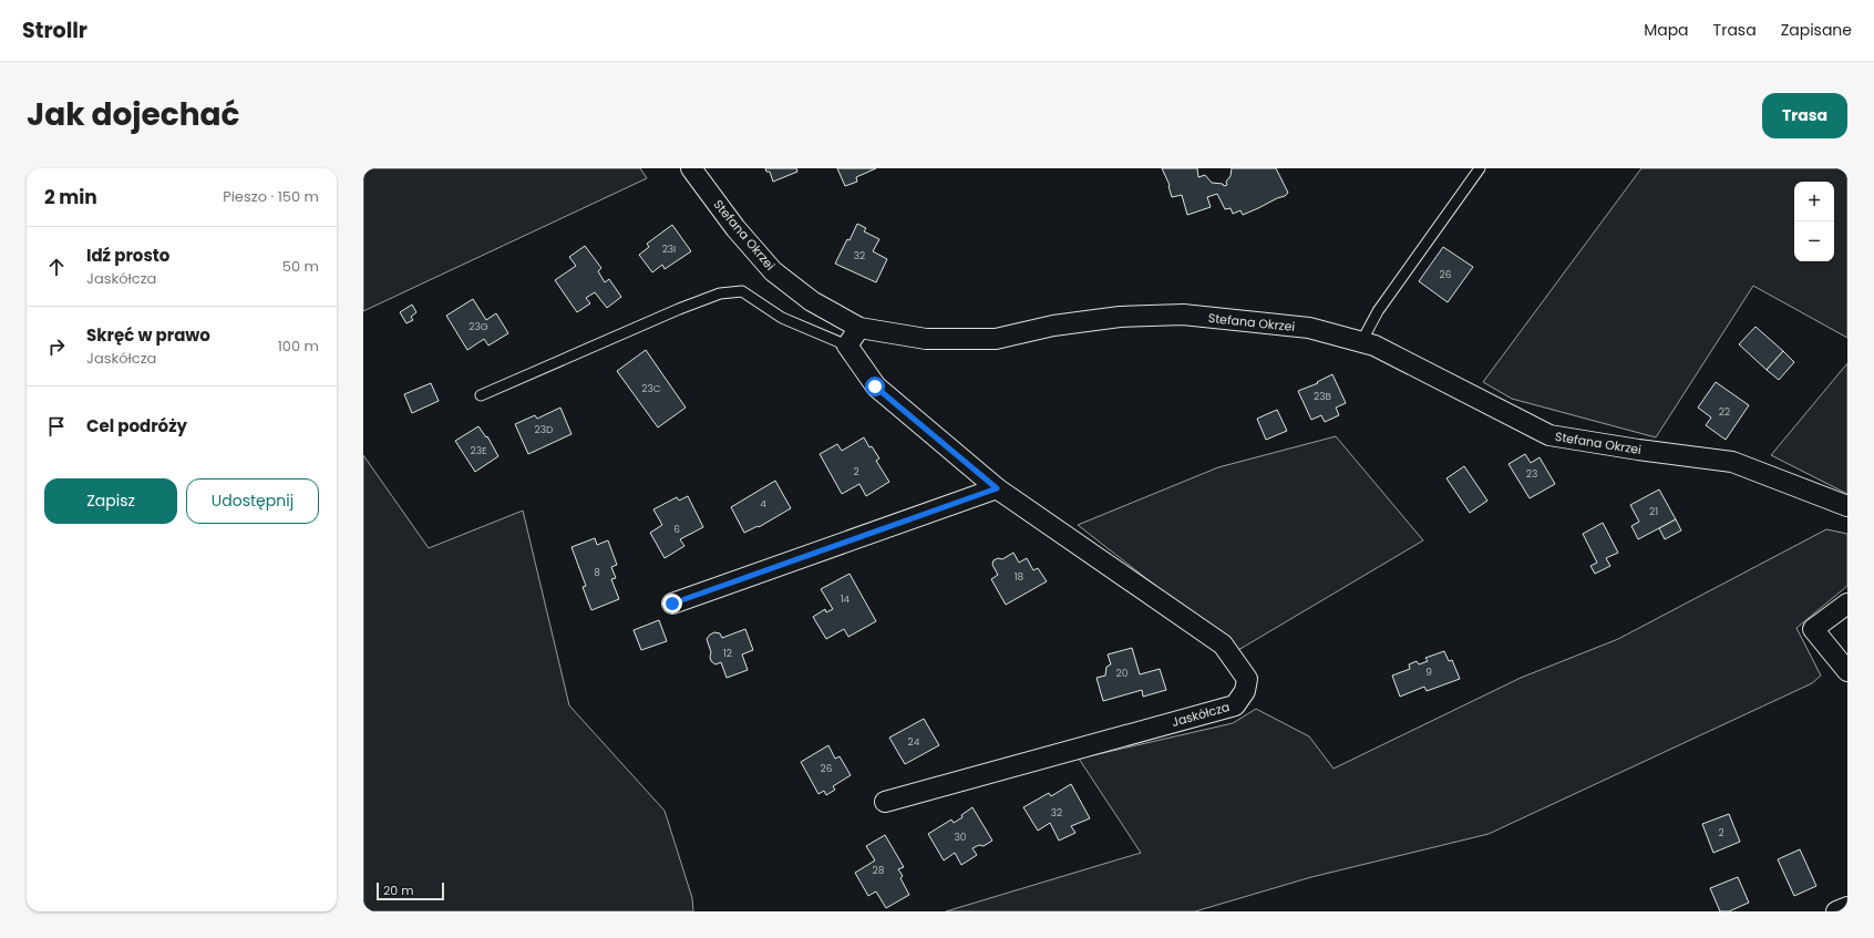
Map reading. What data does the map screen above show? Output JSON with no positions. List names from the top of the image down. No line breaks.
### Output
{"streets":{"street":["Stefana Okrzei","Jaskółcza"]},"house_numbers":["23I","32","26","23G","23C","23B","22","23D","23E","2","23","4","21","6","8","18","14","12","9","20","24","26","32","2","30","28"],"scale_bar":"20 m","page":{"header":"Strollr","nav":["Mapa","Trasa","Zapisane"],"title":"Jak dojechać","buttons":["Trasa",["Zapisz","Udostępnij"]],"heading":["2 min","Pieszo · 150 m"],"map_buttons":["+","−"],"list":[["Idź prosto","Jaskółcza","50 m"],["Skręć w prawo","Jaskółcza","100 m"],"Cel podróży"],"scale":"20 m"}}
